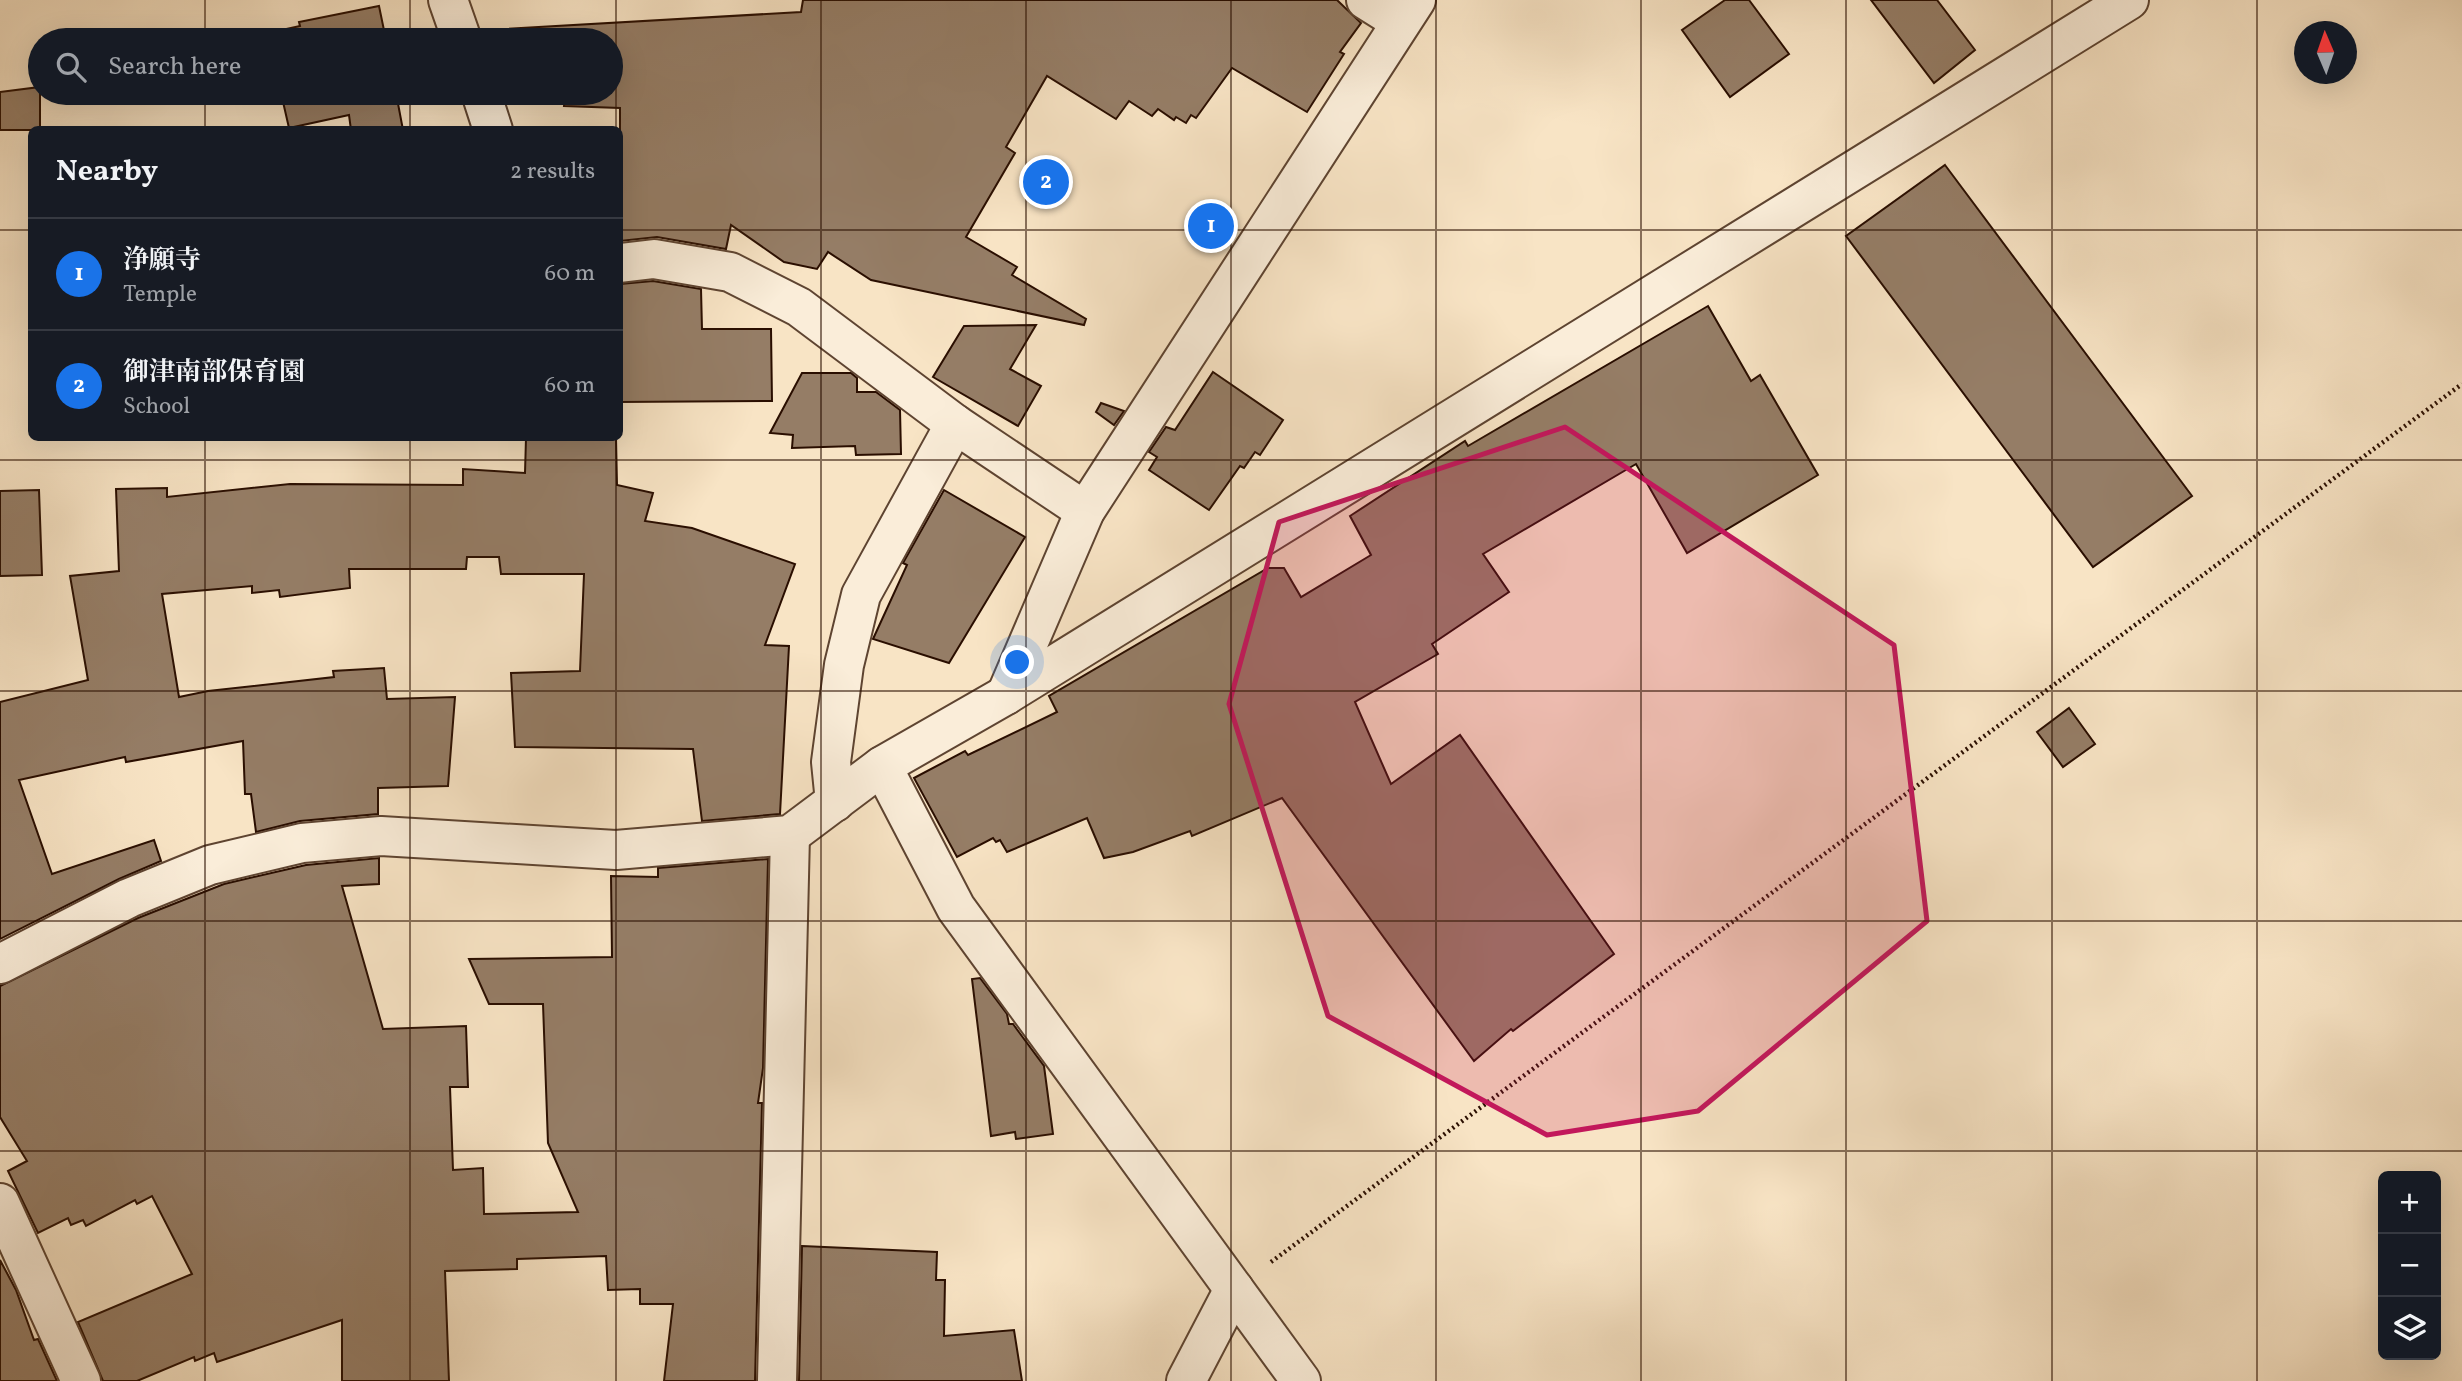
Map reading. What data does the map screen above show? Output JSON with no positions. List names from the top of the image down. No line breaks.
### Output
{"north":"top","page":{"search":"Search here","heading":["Nearby","2 results"],"pins":["2","1"],"list":[{"mark":"1","name":"浄願寺","note":"Temple","value":"60 m"},{"mark":"2","name":"御津南部保育園","note":"School","value":"60 m"}],"map_buttons":["+","−"]}}
